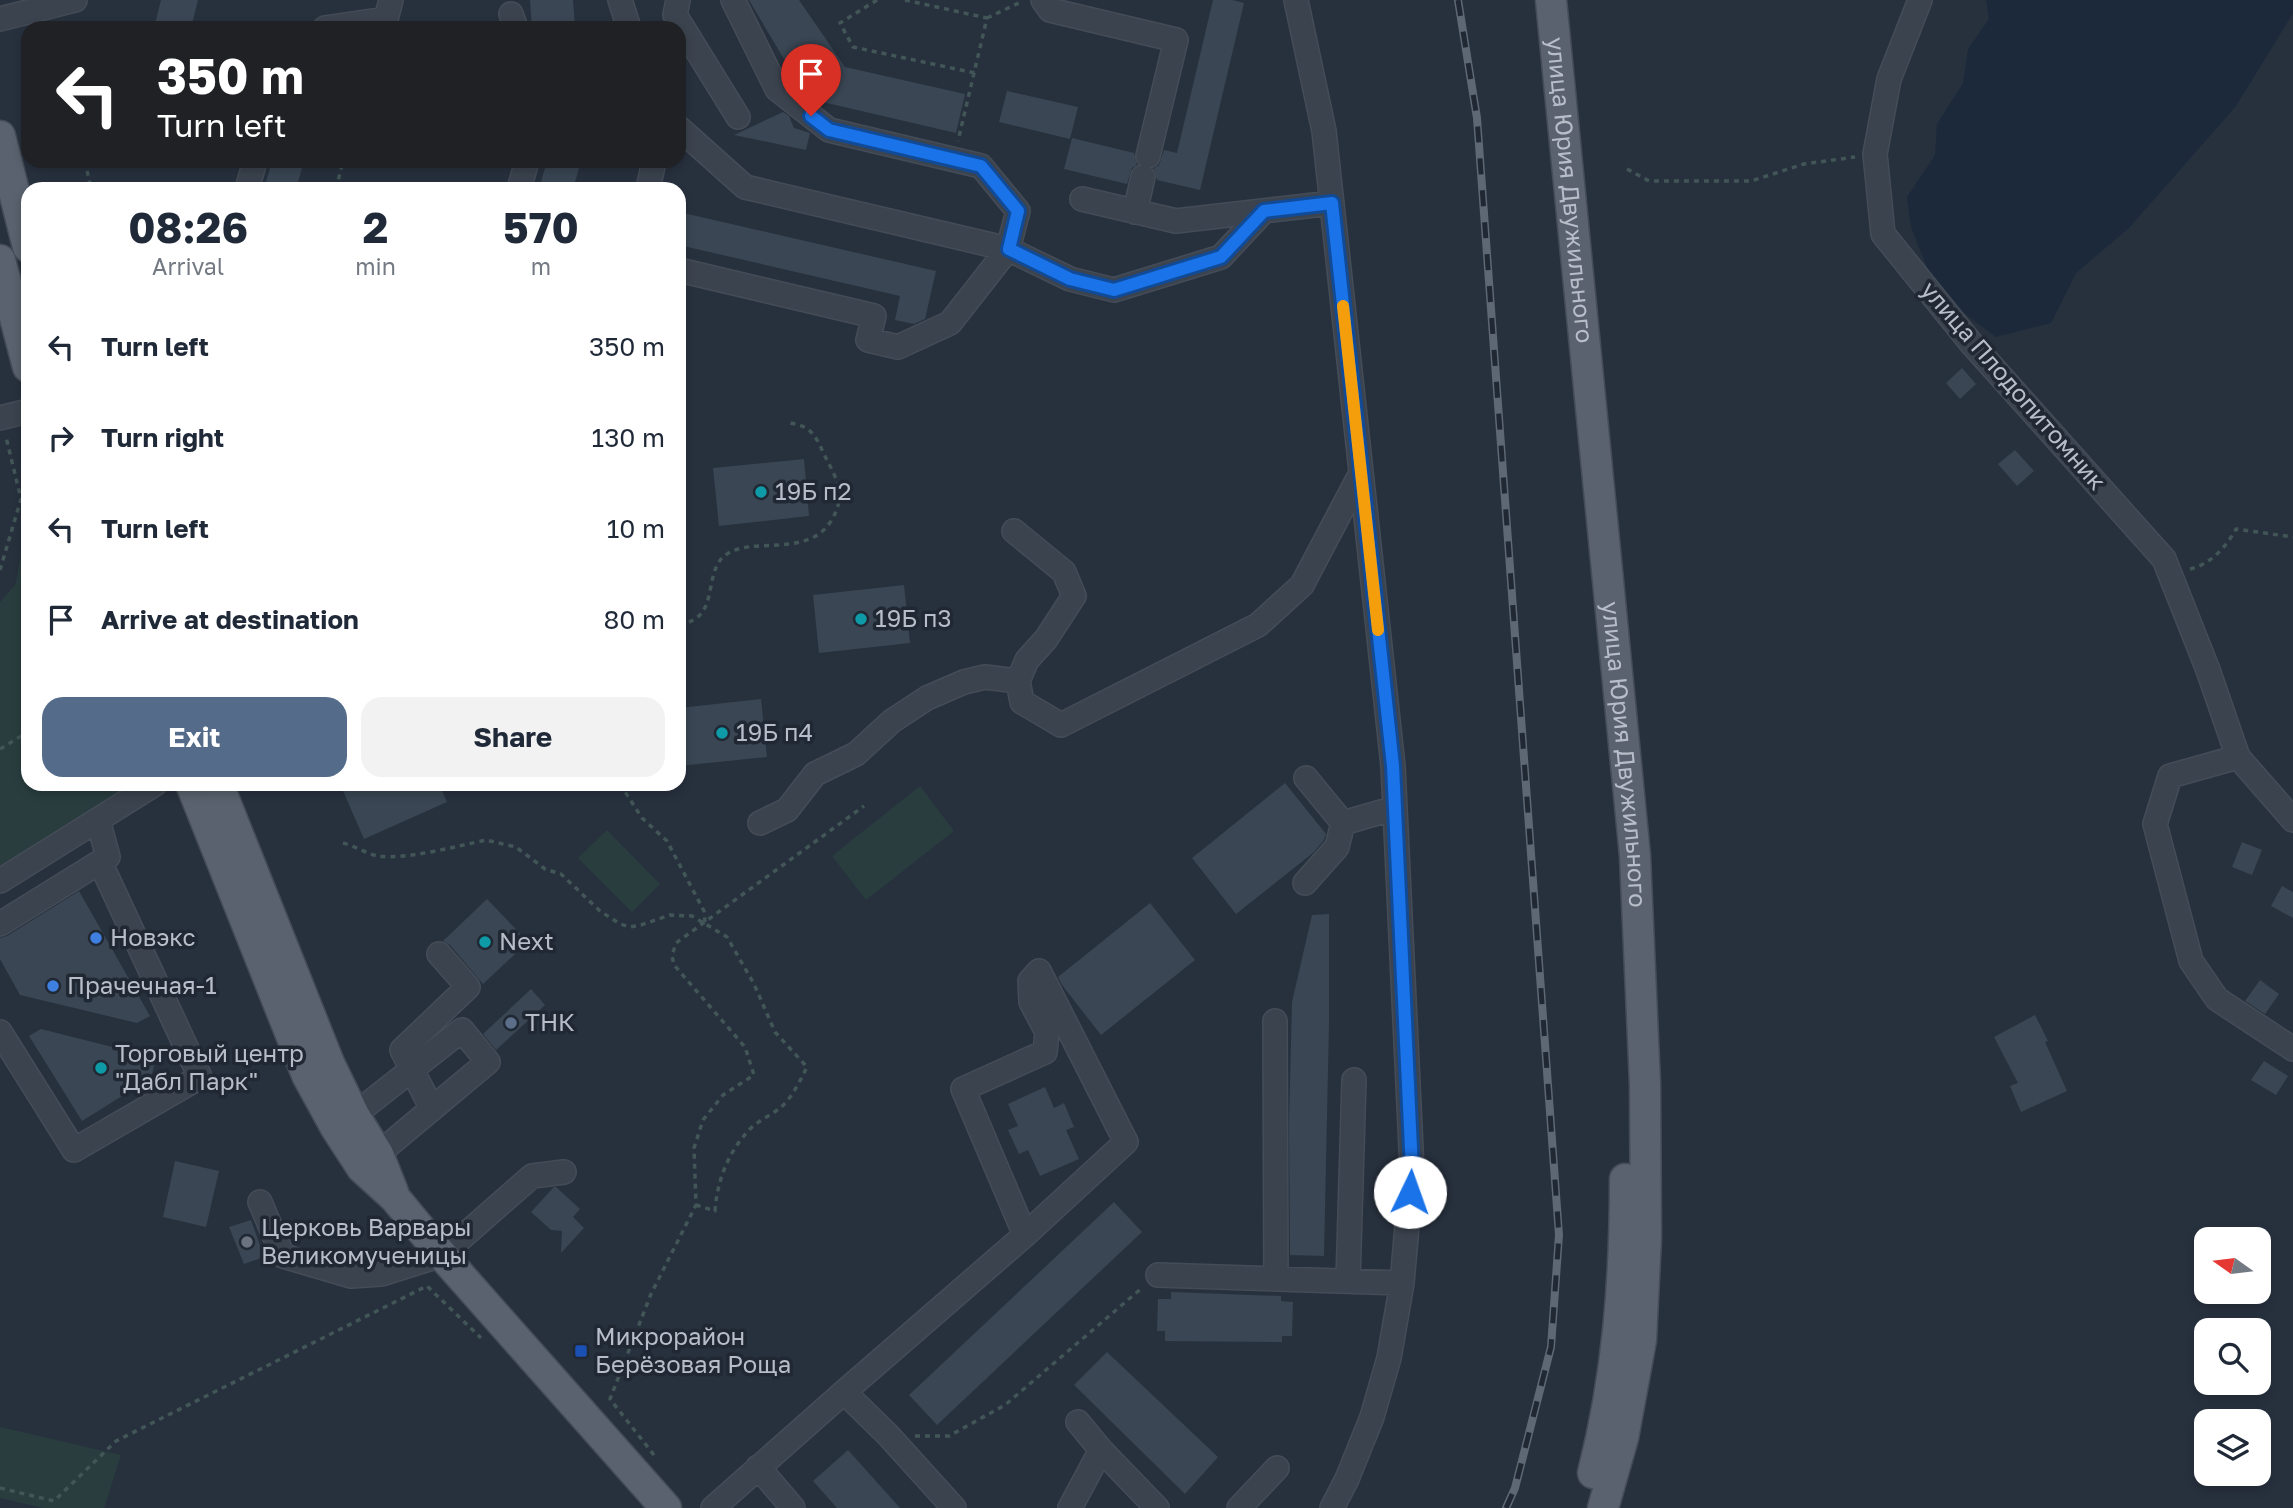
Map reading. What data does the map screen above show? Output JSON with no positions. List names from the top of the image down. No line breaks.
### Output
{"streets":{"main road":["улица Юрия Двужильного"],"street":["улица Плодопитомник"]},"places":{"other":["19Б п2","19Б п3","19Б п4","Новэкс","Next","Прачечная-1","ТНК","Торговый центр \"Дабл Парк\"","Церковь Варвары Великомученицы"],"transit":["Микрорайон Берёзовая Роща"]},"north":"left","page":{"turn":["350 m","Turn left"],"eta":["08:26","Arrival","2","min","570","m"],"list":[{"name":"Turn left","value":"350 m"},{"name":"Turn right","value":"130 m"},{"name":"Turn left","value":"10 m"},{"name":"Arrive at destination","value":"80 m"}],"buttons":["Exit","Share"]}}
